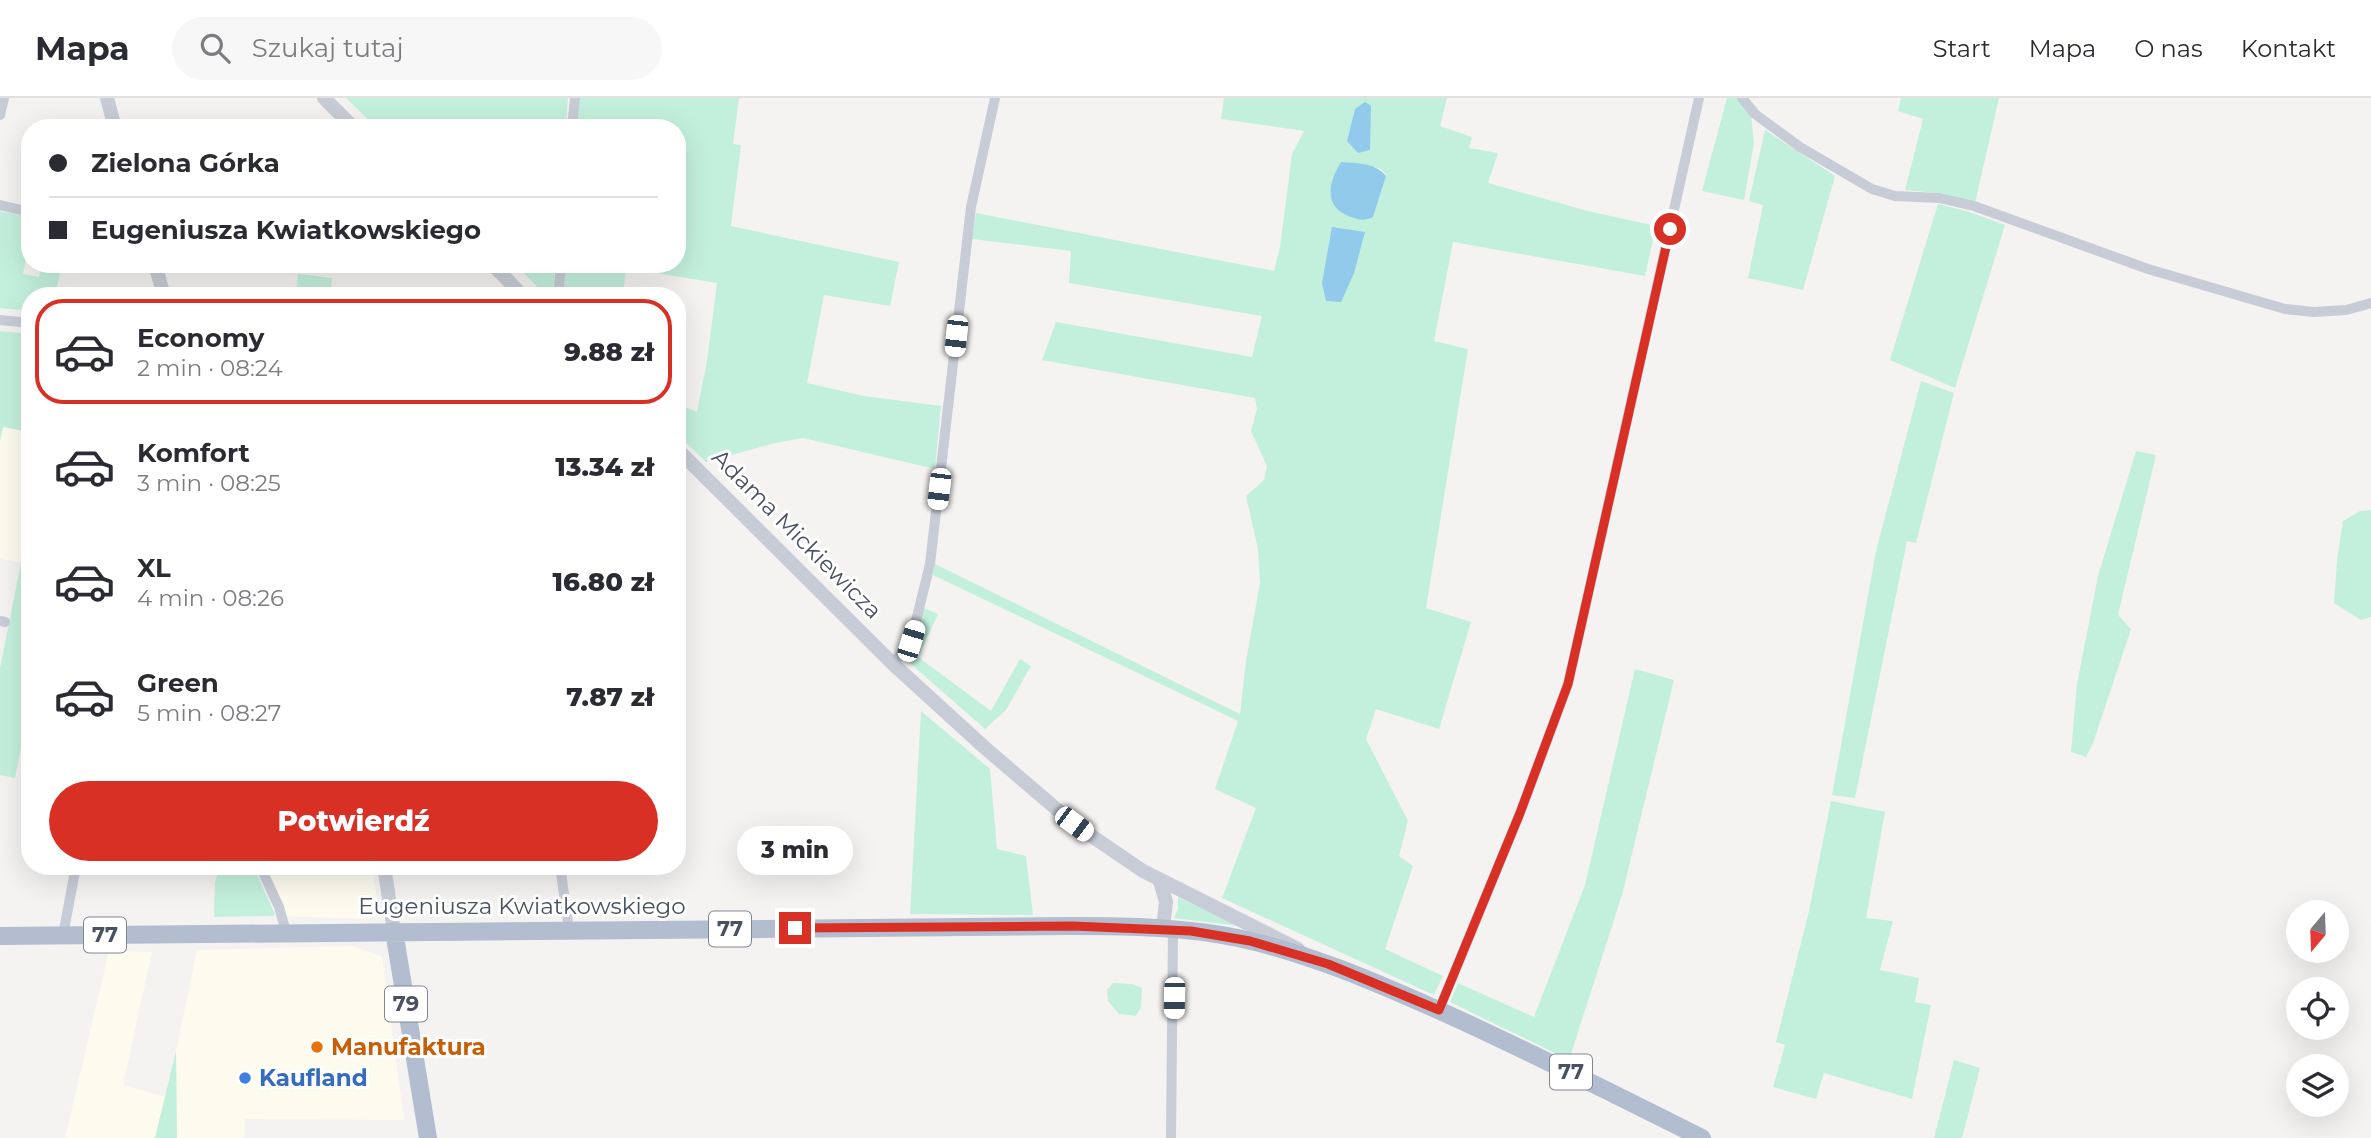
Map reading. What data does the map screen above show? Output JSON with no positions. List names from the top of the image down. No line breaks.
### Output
{"streets":{"main road":["Adama Mickiewicza","Eugeniusza Kwiatkowskiego","77","79"]},"crossings":[["Adama Mickiewicza","Eugeniusza Kwiatkowskiego"],["Eugeniusza Kwiatkowskiego","79"]],"places":["Manufaktura","Kaufland"],"north":"bottom","page":{"header":"Mapa","search":"Szukaj tutaj","nav":["Start","Mapa","O nas","Kontakt"],"banner":["Zielona Górka","Eugeniusza Kwiatkowskiego"],"list":[{"name":"Economy","note":"2 min · 08:24","value":"9.88 zł"},{"name":"Komfort","note":"3 min · 08:25","value":"13.34 zł"},{"name":"XL","note":"4 min · 08:26","value":"16.80 zł"},{"name":"Green","note":"5 min · 08:27","value":"7.87 zł"}],"buttons":"Potwierdź","bubble":"3 min"}}
